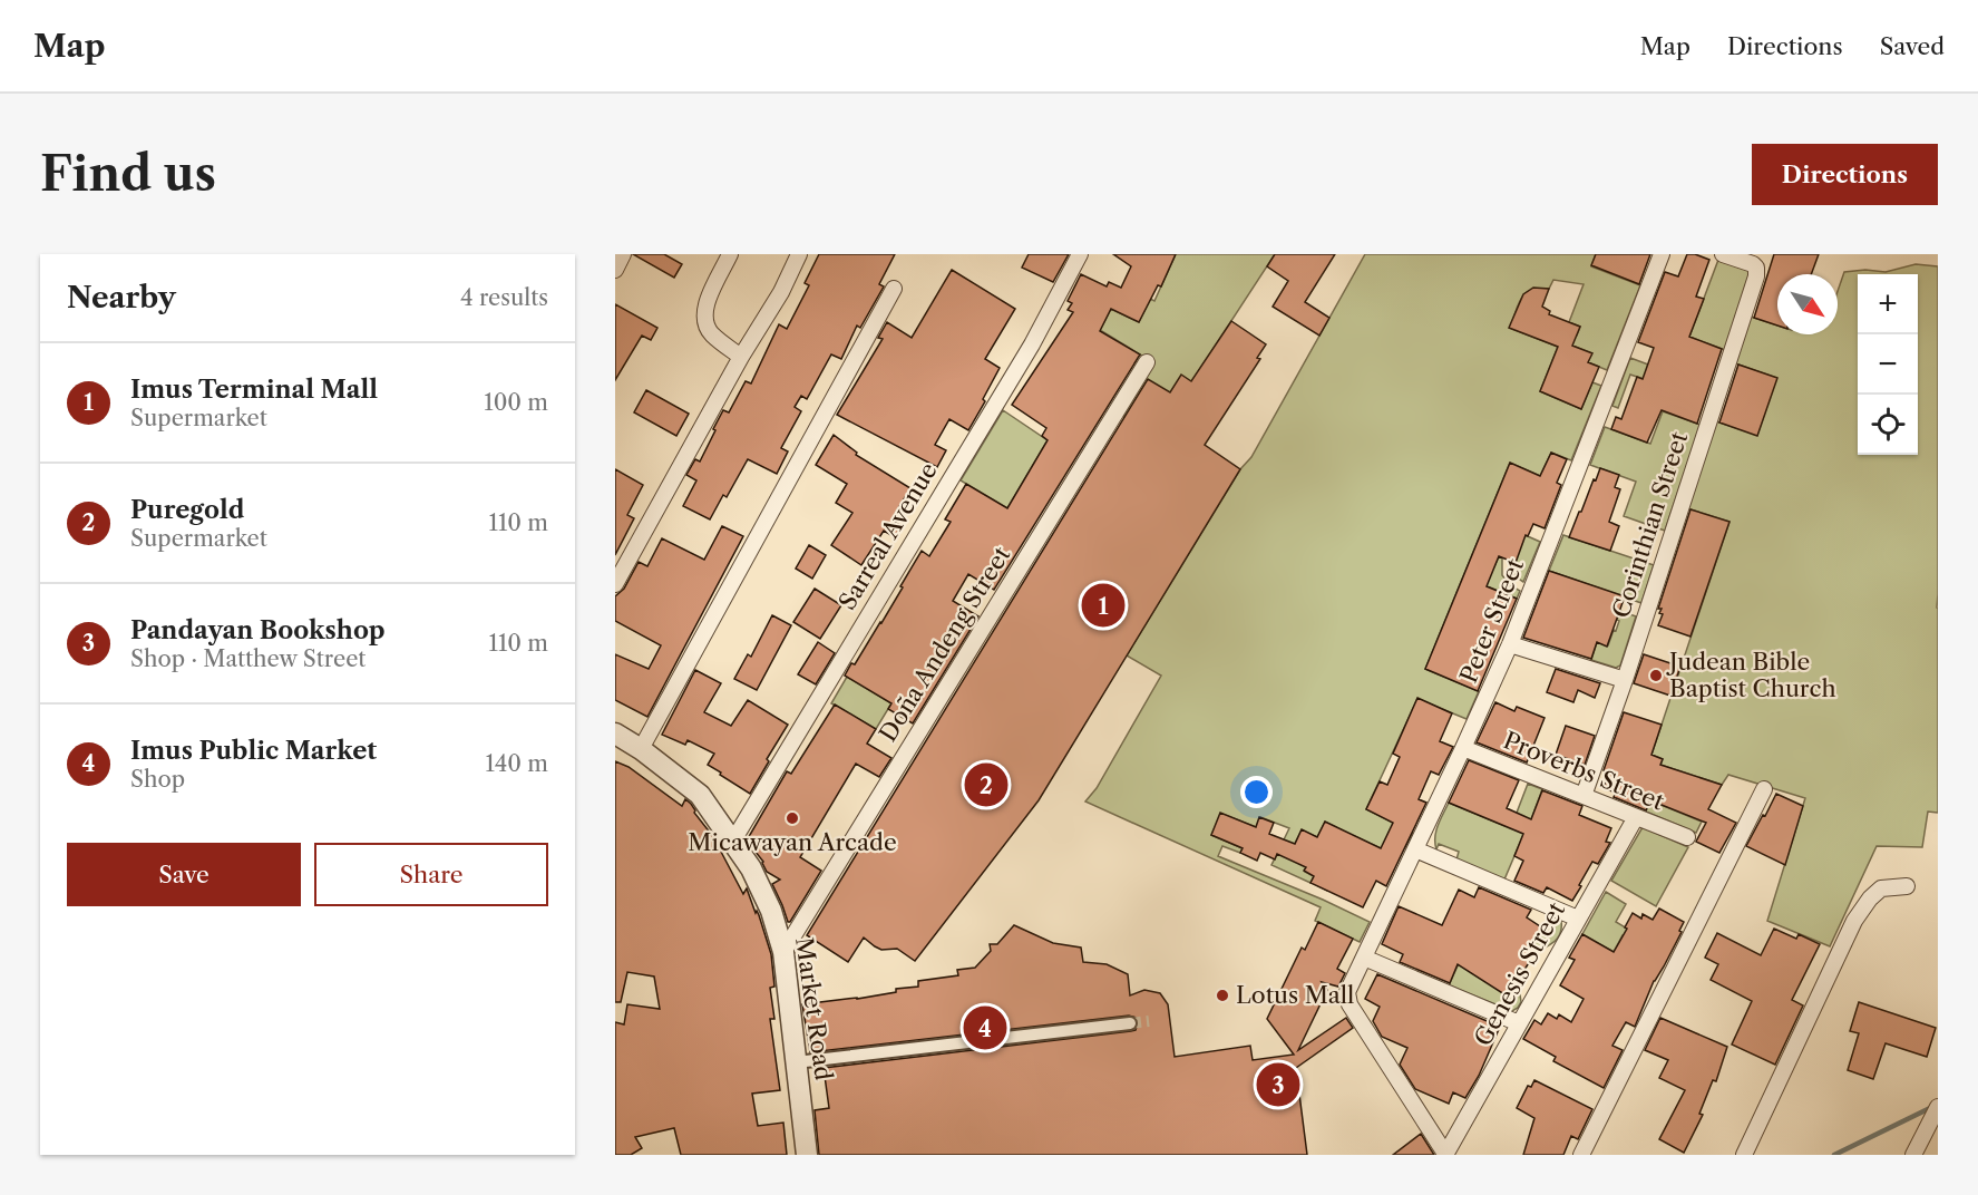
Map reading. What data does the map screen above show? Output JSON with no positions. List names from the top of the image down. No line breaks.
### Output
{"streets":{"street":["Corinthian Street","Sarreal Avenue","Peter Street","Doña Andeng Street","Proverbs Street","Genesis Street","Market Road"]},"crossings":[["Corinthian Street","Proverbs Street"],["Sarreal Avenue","Market Road"],["Peter Street","Proverbs Street"],["Peter Street","Genesis Street"],["Doña Andeng Street","Market Road"],["Proverbs Street","Genesis Street"]],"places":["Judean Bible Baptist Church","Micawayan Arcade","Lotus Mall"],"north":"bottom right","page":{"header":"Map","nav":["Map","Directions","Saved"],"buttons":["Directions",["Save","Share"]],"title":"Find us","heading":["Nearby","4 results"],"map_buttons":["+","−"],"list":[{"mark":"1","name":"Imus Terminal Mall","note":"Supermarket","value":"100 m"},{"mark":"2","name":"Puregold","note":"Supermarket","value":"110 m"},{"mark":"3","name":"Pandayan Bookshop","note":"Shop · Matthew Street","value":"110 m"},{"mark":"4","name":"Imus Public Market","note":"Shop","value":"140 m"}],"pins":["1","2","4","3"]}}
